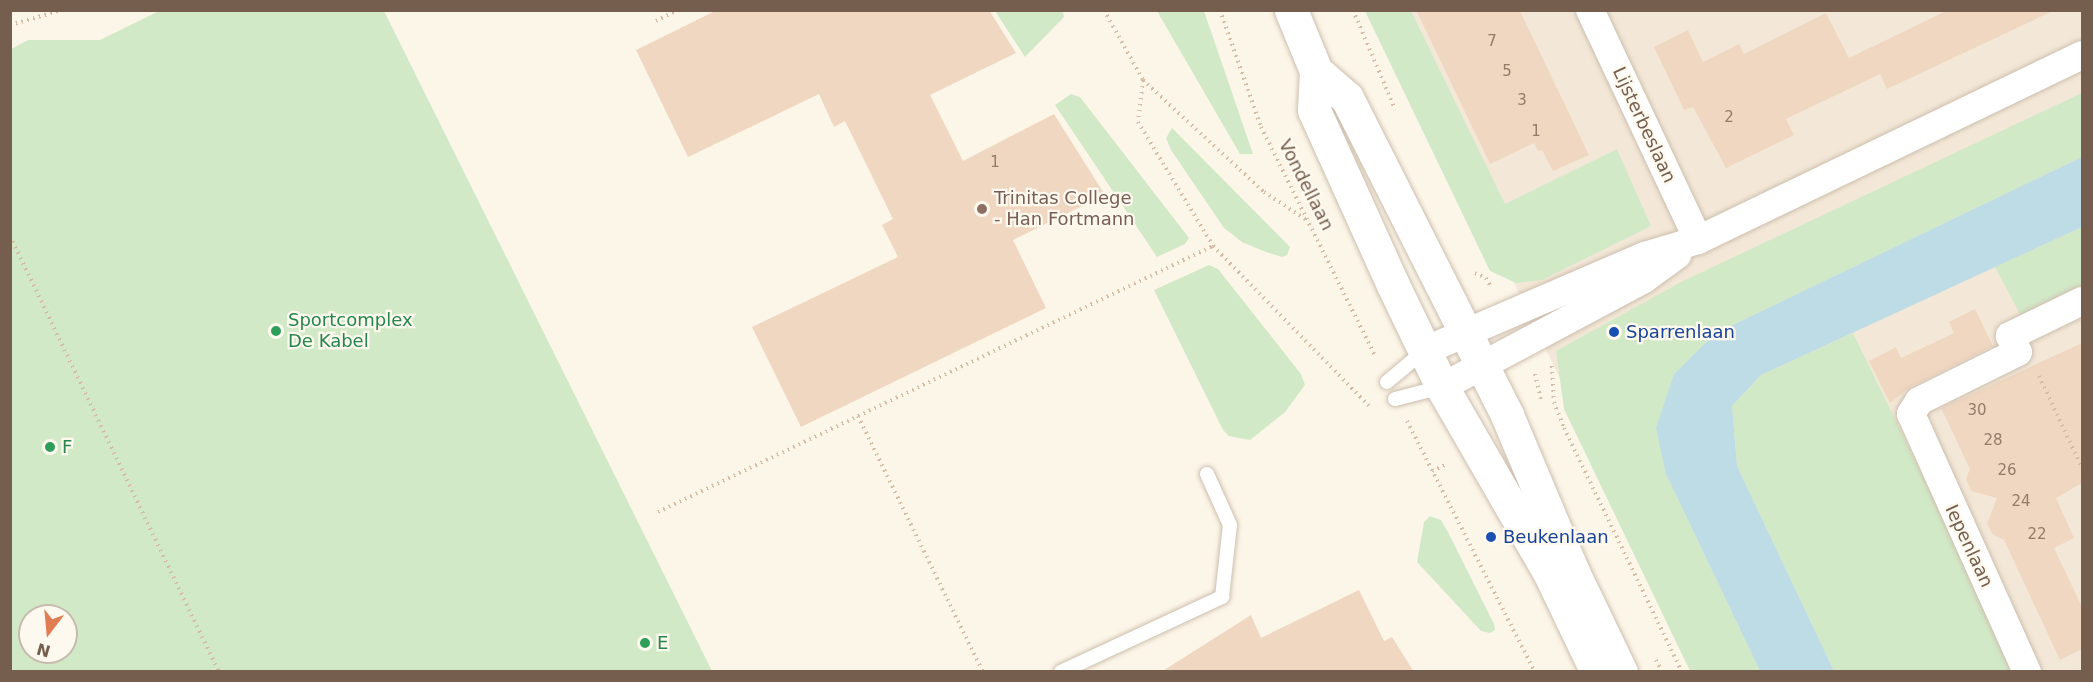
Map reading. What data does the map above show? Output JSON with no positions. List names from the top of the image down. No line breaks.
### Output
{"streets":{"street":["Lijsterbeslaan","Iepenlaan"],"path":["Vondellaan"]},"places":["Trinitas College - Han Fortmann","Sportcomplex De Kabel","Sparrenlaan","F","Beukenlaan","E"],"house_numbers":["7","5","3","2","1","1","30","28","26","24","22"],"north":"bottom"}
